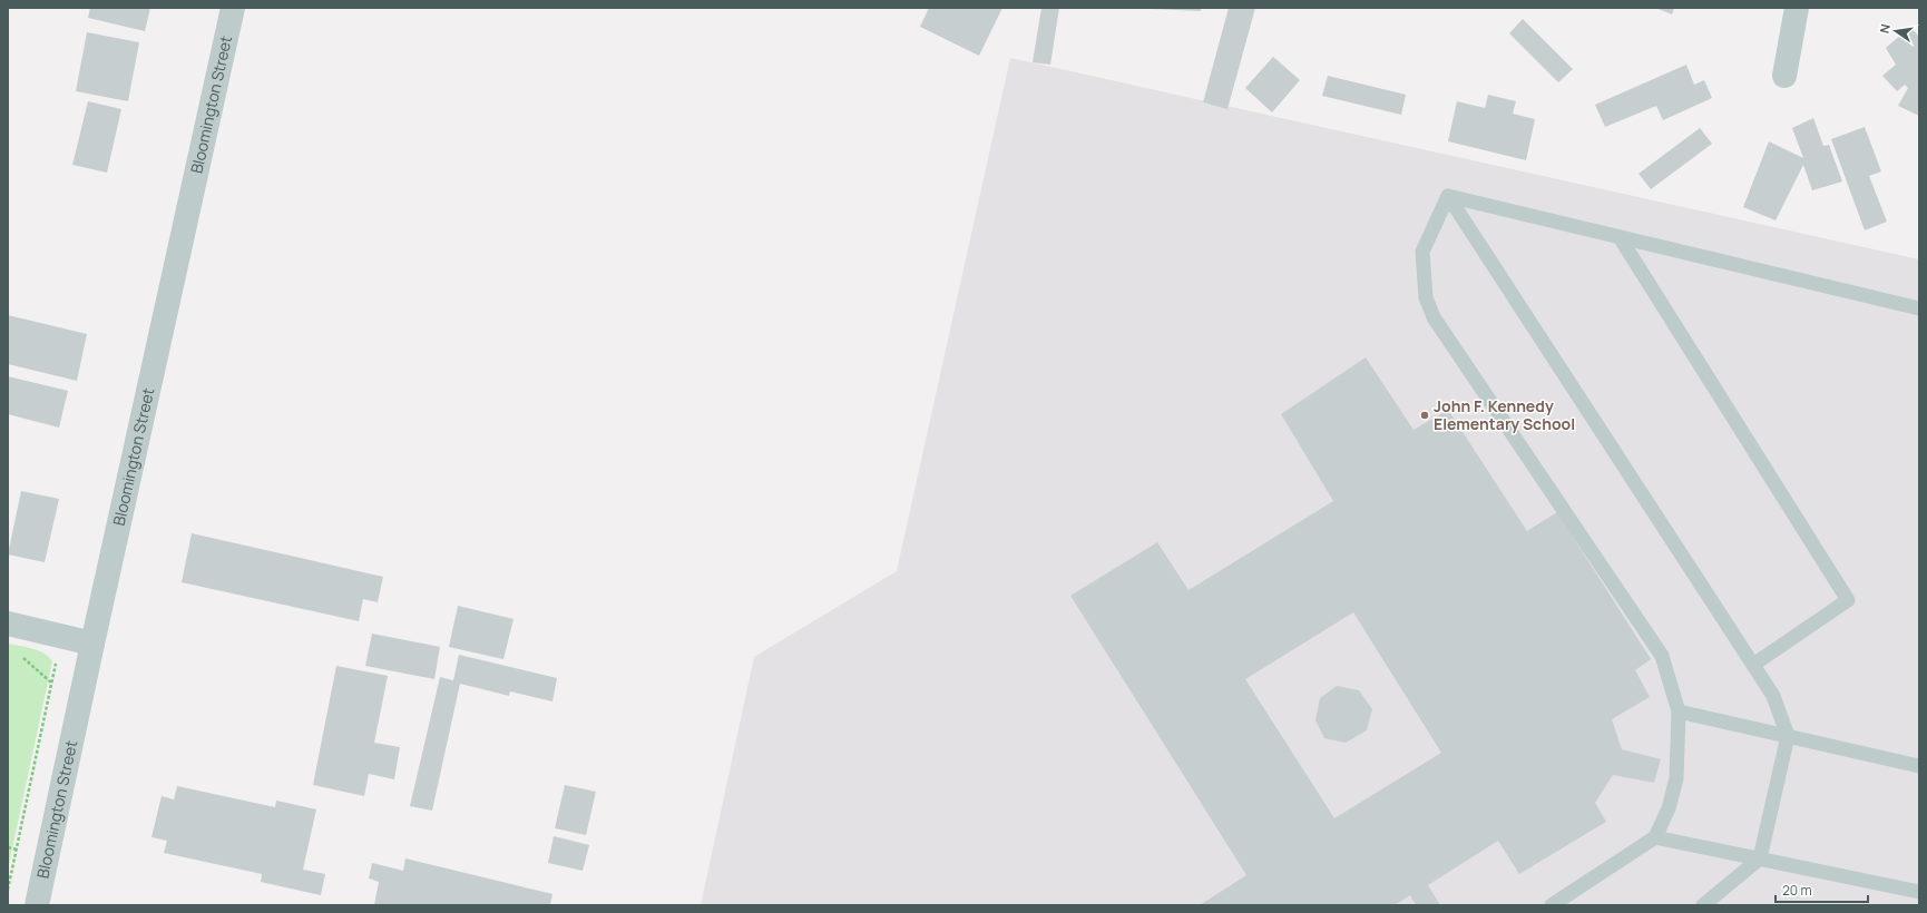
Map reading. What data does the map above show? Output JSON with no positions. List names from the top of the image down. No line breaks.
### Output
{"streets":{"street":["Bloomington Street"]},"places":["John F. Kennedy Elementary School"],"scale_bar":"20 m","north":"left"}
